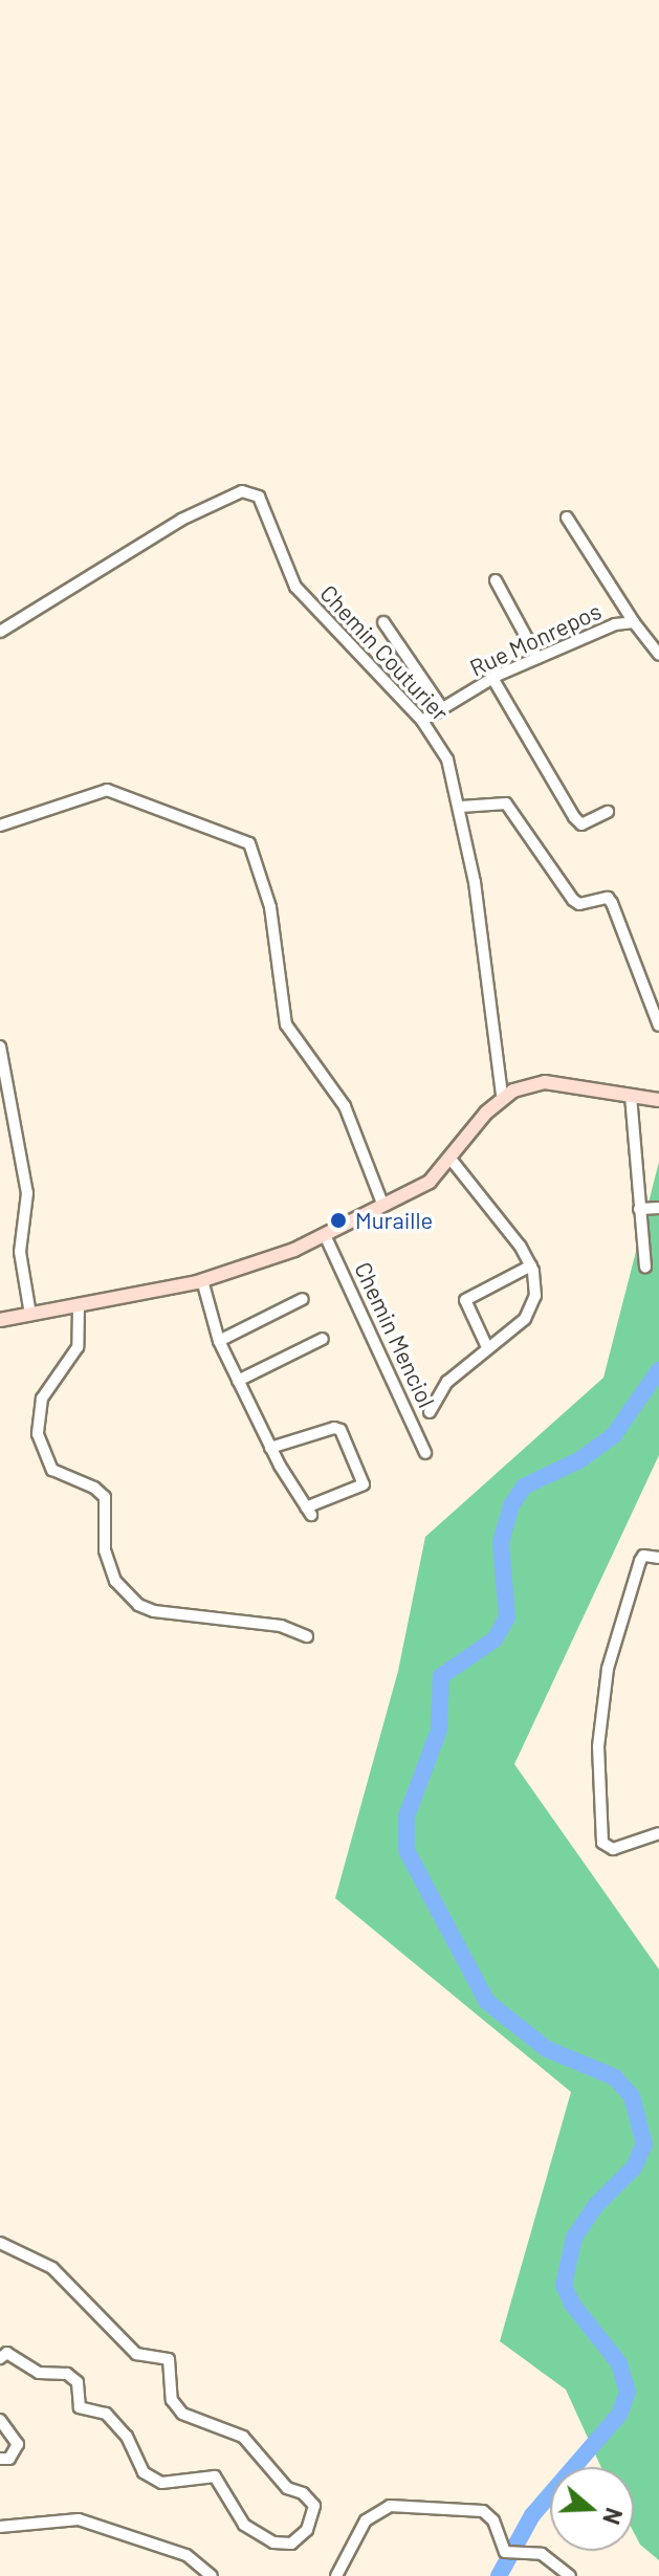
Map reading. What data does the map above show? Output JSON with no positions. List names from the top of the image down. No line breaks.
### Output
{"streets":{"street":["Rue Monrepos","Chemin Couturier","Chemin Menciol"]},"crossings":[["Rue Monrepos","Chemin Couturier"]],"places":["Muraille"],"north":"right"}
